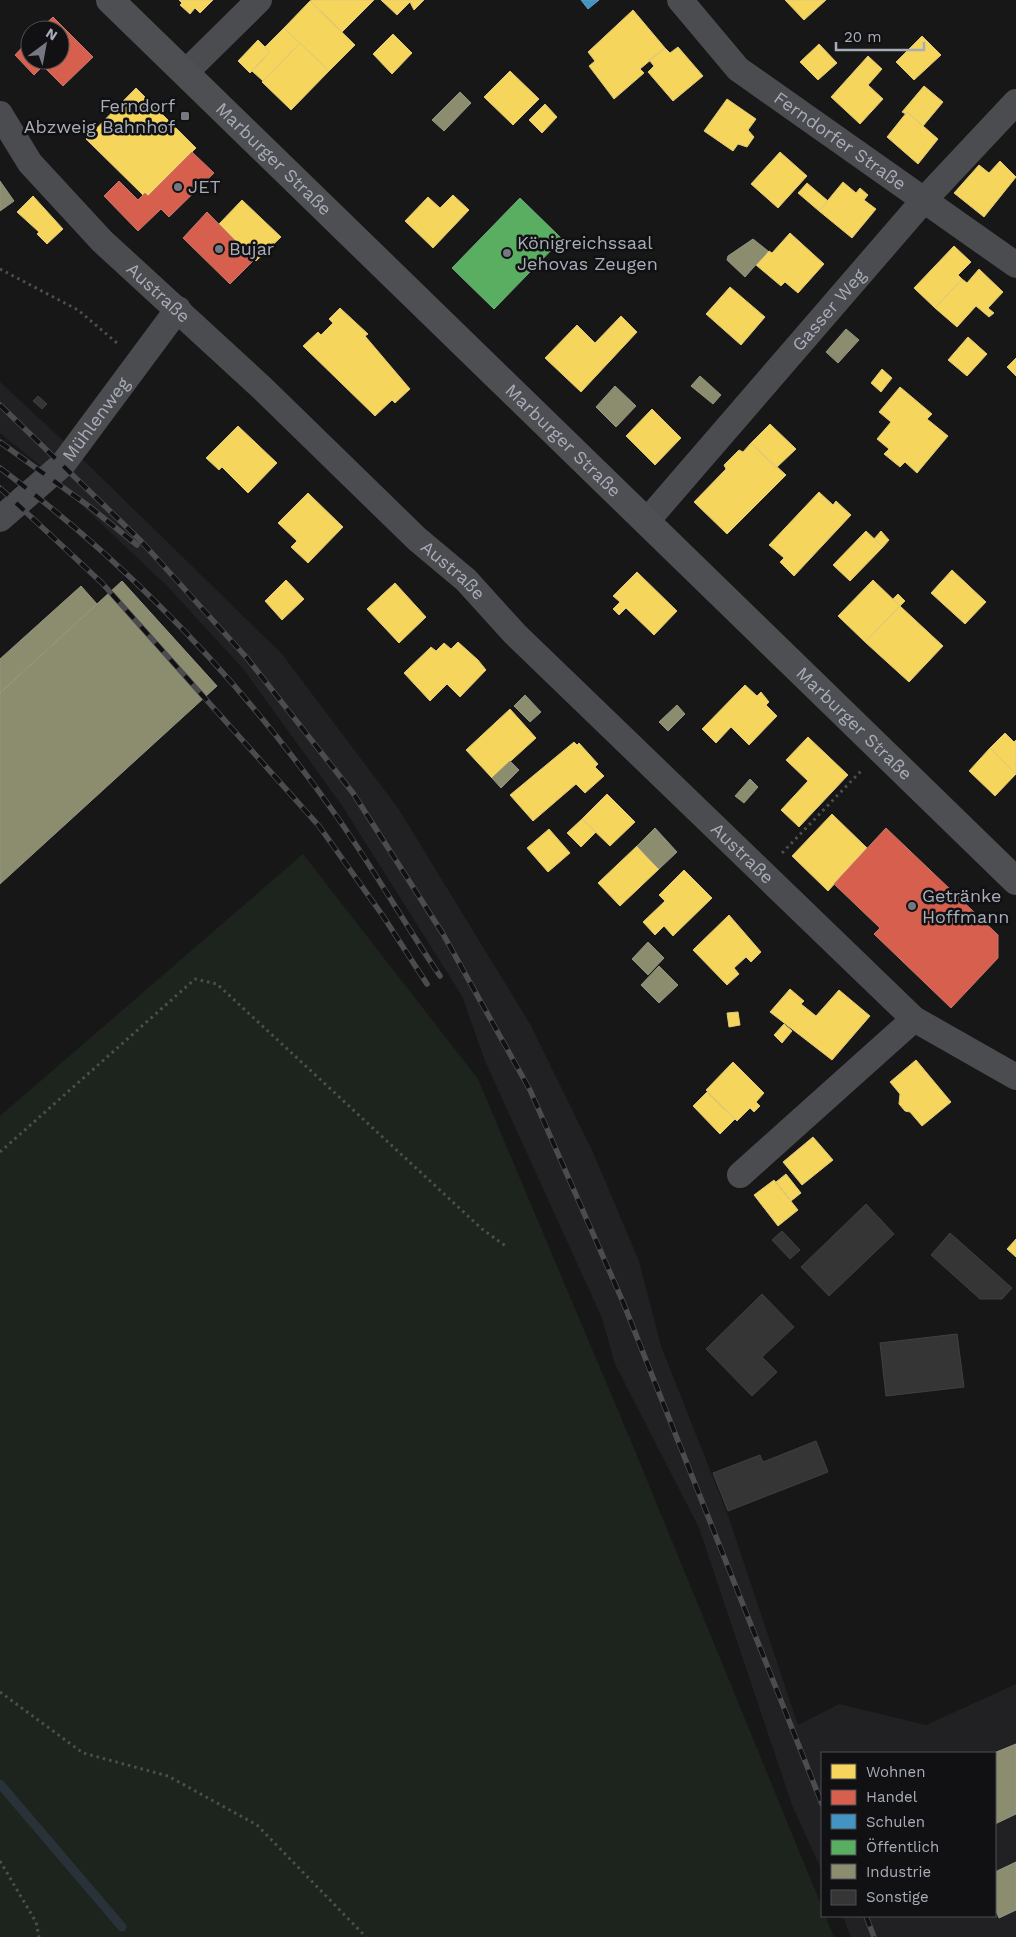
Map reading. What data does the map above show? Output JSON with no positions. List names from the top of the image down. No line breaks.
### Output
{"streets":{"main road":["Marburger Straße"],"street":["Ferndorfer Straße","Austraße","Gasser Weg","Mühlenweg"]},"crossings":[["Ferndorfer Straße","Gasser Weg"],["Marburger Straße","Gasser Weg"],["Austraße","Mühlenweg"]],"places":{"transit":["Ferndorf Abzweig Bahnhof"],"other":["JET","Bujar","Königreichssaal Jehovas Zeugen","Getränke Hoffmann"]},"legend":["Wohnen","Handel","Schulen","Öffentlich","Industrie","Sonstige"],"scale_bar":"20 m","north":"top right"}
